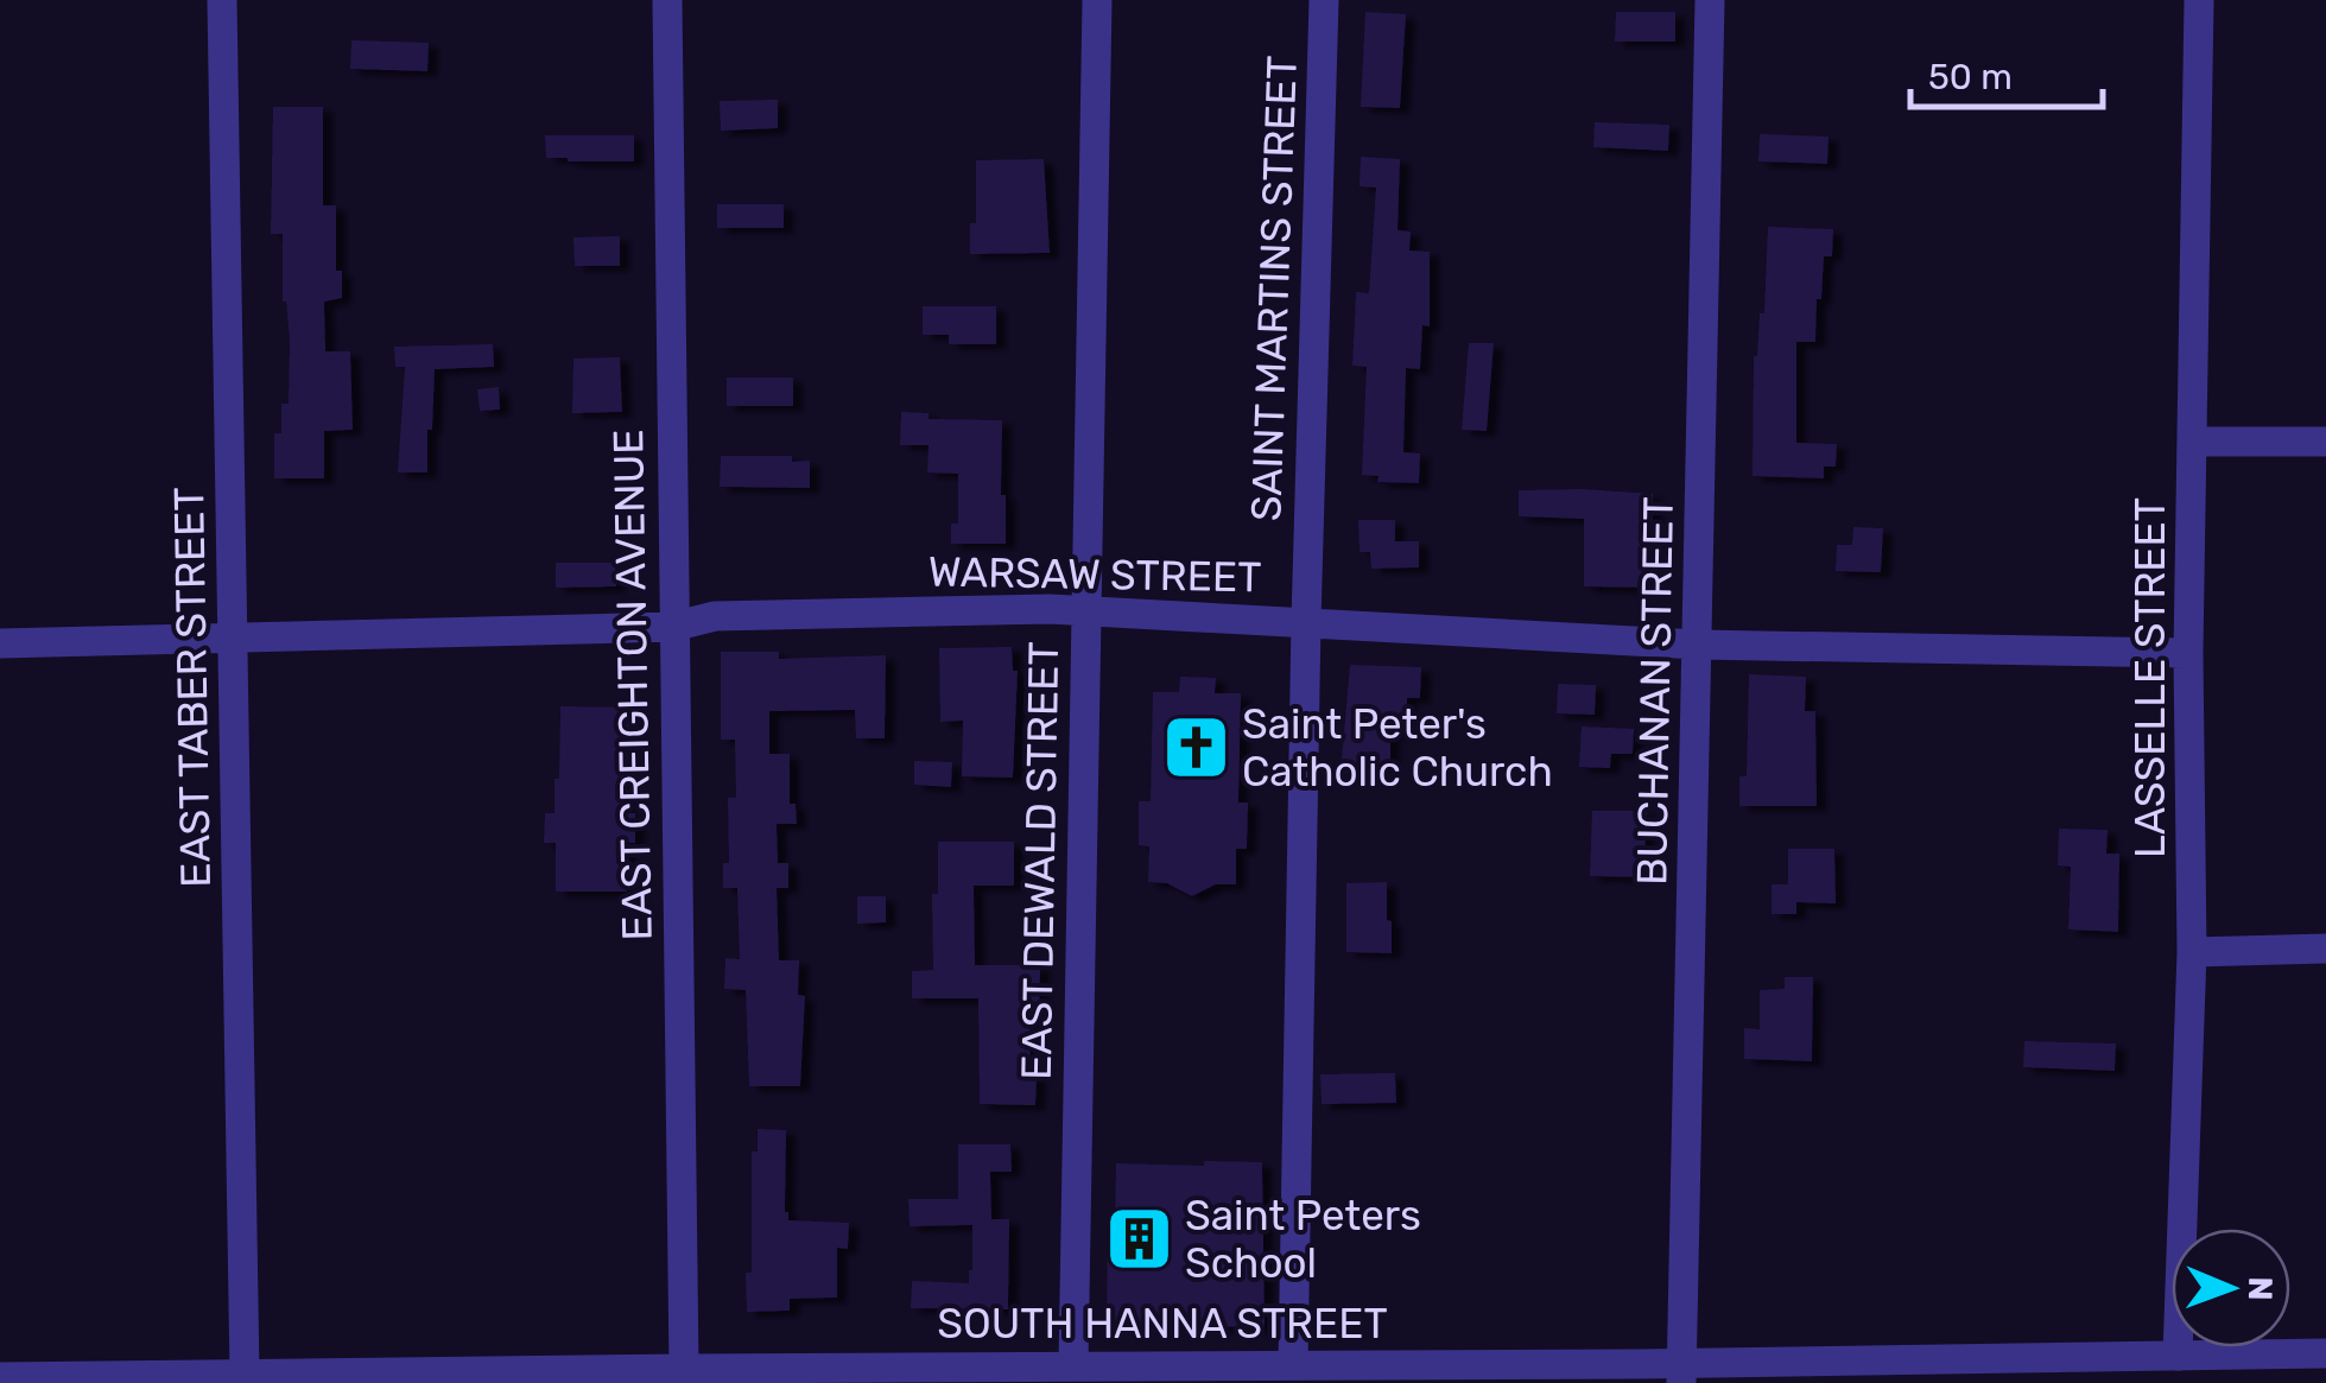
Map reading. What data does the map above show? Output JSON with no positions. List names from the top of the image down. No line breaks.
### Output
{"streets":{"street":["SAINT MARTINS STREET","WARSAW STREET","LASSELLE STREET","EAST CREIGHTON AVENUE","EAST TABER STREET","BUCHANAN STREET","EAST DEWALD STREET","SOUTH HANNA STREET"]},"crossings":[["SAINT MARTINS STREET","WARSAW STREET"],["SAINT MARTINS STREET","SOUTH HANNA STREET"],["WARSAW STREET","LASSELLE STREET"],["WARSAW STREET","EAST CREIGHTON AVENUE"],["WARSAW STREET","EAST TABER STREET"],["WARSAW STREET","BUCHANAN STREET"],["WARSAW STREET","EAST DEWALD STREET"],["LASSELLE STREET","SOUTH HANNA STREET"],["EAST CREIGHTON AVENUE","SOUTH HANNA STREET"],["EAST TABER STREET","SOUTH HANNA STREET"],["BUCHANAN STREET","SOUTH HANNA STREET"],["EAST DEWALD STREET","SOUTH HANNA STREET"]],"places":{"church":["Saint Peter's Catholic Church"],"building":["Saint Peters School"]},"scale_bar":"50 m","north":"right"}
